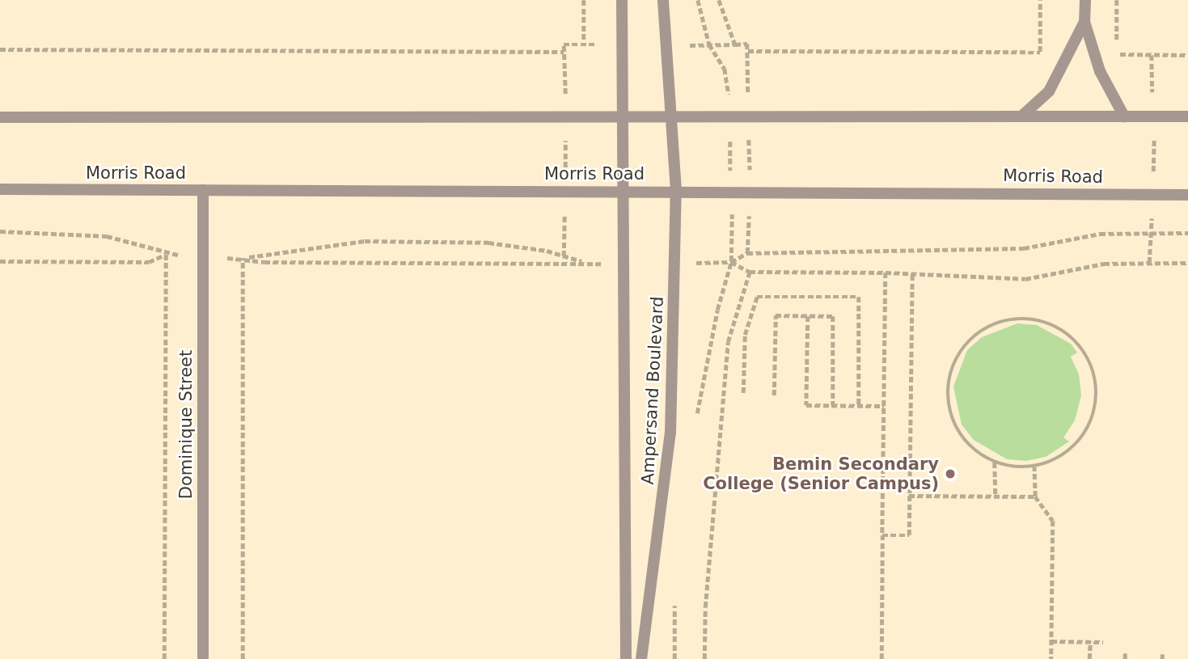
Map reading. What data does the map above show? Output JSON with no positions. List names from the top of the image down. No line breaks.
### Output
{"streets":{"street":["Morris Road","Ampersand Boulevard","Dominique Street"]},"crossings":[["Morris Road","Ampersand Boulevard"],["Morris Road","Dominique Street"]],"places":["Bemin Secondary College (Senior Campus)"]}
